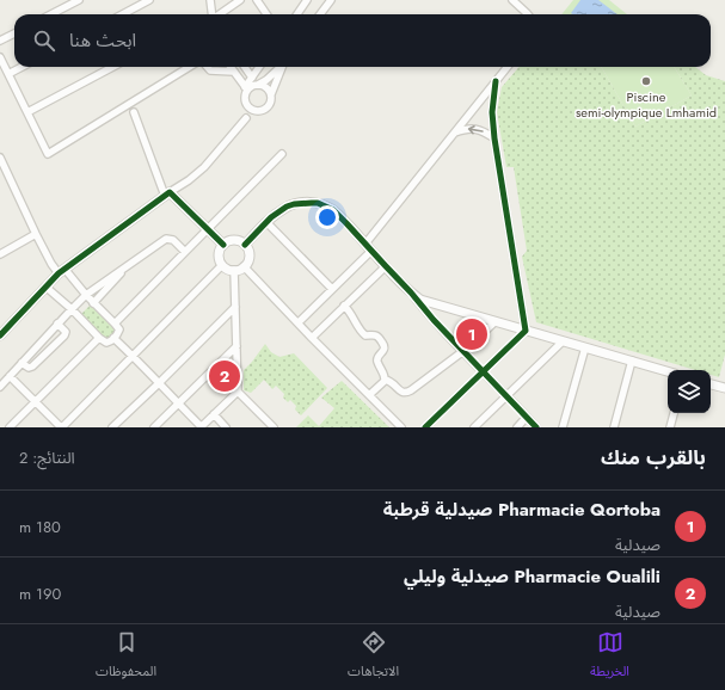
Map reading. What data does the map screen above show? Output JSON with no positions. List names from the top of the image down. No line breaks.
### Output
{"places":["Piscine semi-olympique Lmhamid"],"page":{"search":"ابحث هنا","pins":["1","2"],"heading":["بالقرب منك","النتائج: 2"],"list":[{"mark":"1","name":"Pharmacie Qortoba صيدلية قرطبة","note":"صيدلية","value":"180 m"},{"mark":"2","name":"Pharmacie Oualili صيدلية وليلي","note":"صيدلية","value":"190 m"}],"nav":["الخريطة","الاتجاهات","المحفوظات"]}}
